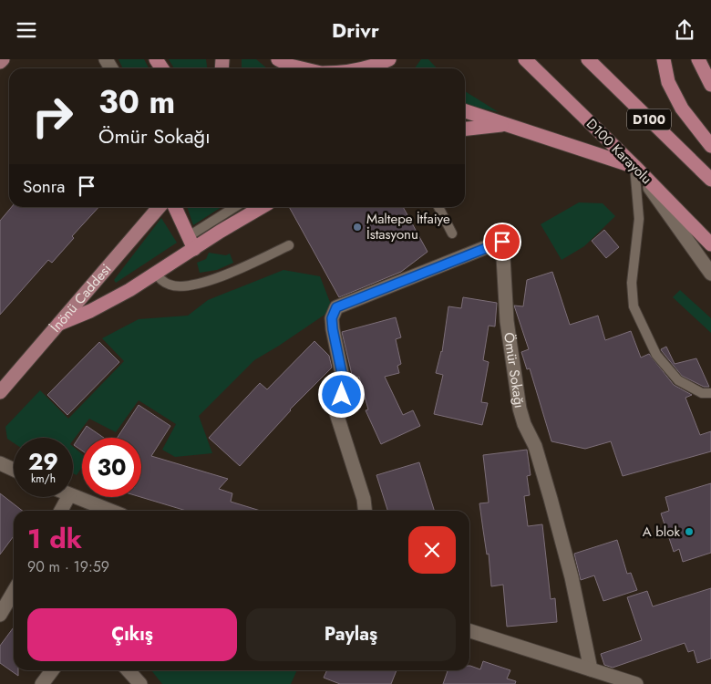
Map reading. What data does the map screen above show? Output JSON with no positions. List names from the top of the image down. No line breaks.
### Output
{"streets":{"highway":["D100","D100 Karayolu"],"main road":["İnönü Caddesi"],"street":["Ömür Sokağı"]},"places":["Maltepe İtfaiye İstasyonu","A blok"],"page":{"header":"Drivr","turn":["30 m","Ömür Sokağı"],"then":"Sonra","speed":"29 km/h","limit":"30","heading":["1 dk","90 m · 19:59"],"buttons":["Çıkış","Paylaş"]}}
